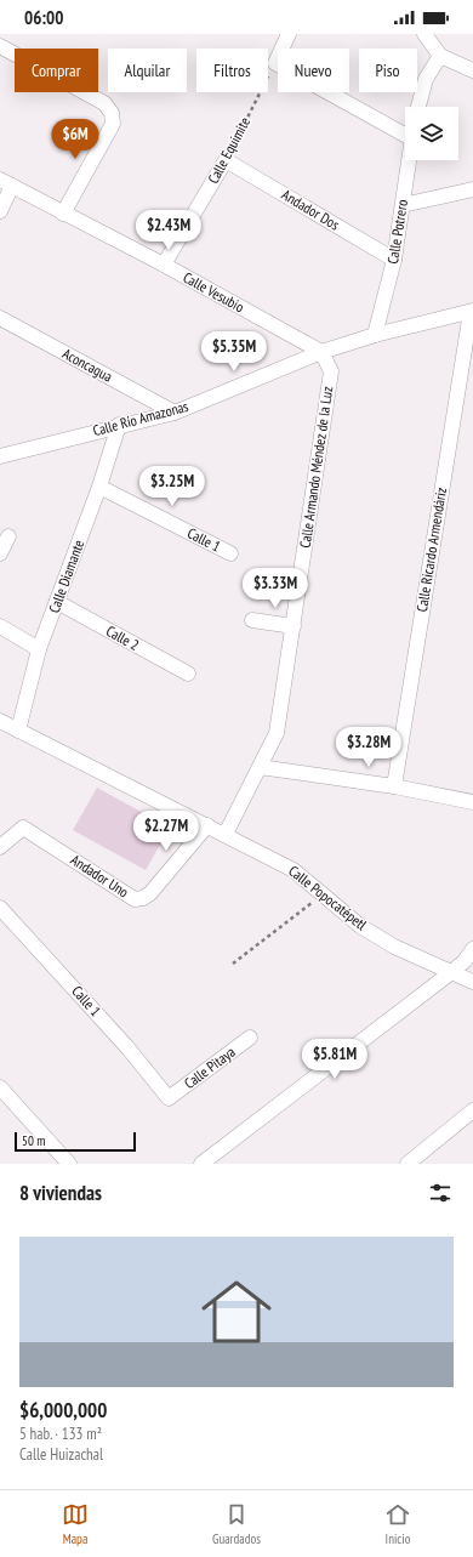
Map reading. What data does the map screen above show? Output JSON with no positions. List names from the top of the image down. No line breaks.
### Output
{"streets":{"street":["Calle Equimite","Andador Dos","Calle Potrero","Calle Vesubio","Aconcagua","Calle Río Amazonas","Calle Armando Méndez de la Luz","Calle 1","Calle Ricardo Armendáriz","Calle Diamante","Calle 2","Andador Uno","Calle Popocatépetl","Calle Pitaya"]},"crossings":[["Calle Equimite","Andador Dos"],["Calle Equimite","Calle Vesubio"],["Andador Dos","Calle Potrero"],["Calle Potrero","Calle Río Amazonas"],["Calle Vesubio","Calle Río Amazonas"],["Calle Vesubio","Calle Armando Méndez de la Luz"],["Aconcagua","Calle Río Amazonas"],["Calle Río Amazonas","Calle Armando Méndez de la Luz"],["Calle Río Amazonas","Calle Ricardo Armendáriz"],["Calle Río Amazonas","Calle Diamante"],["Calle Armando Méndez de la Luz","Calle Popocatépetl"],["Calle 1","Calle Diamante"],["Calle 1","Calle Pitaya"],["Calle Diamante","Calle 2"],["Calle Diamante","Calle Popocatépetl"],["Andador Uno","Calle Popocatépetl"]],"scale_bar":"50 m","page":{"status":"06:00","chip":["Comprar","Alquilar","Filtros","Nuevo","Piso"],"price":["$6M","$2.43M","$5.35M","$3.25M","$3.33M","$3.28M","$2.27M","$5.81M"],"scale":"50 m","heading":"8 viviendas","list":[{"name":"$6,000,000","note":"5 hab. · 133 m² · Calle Huizachal"}],"tabs":["Mapa","Guardados","Inicio"]}}
